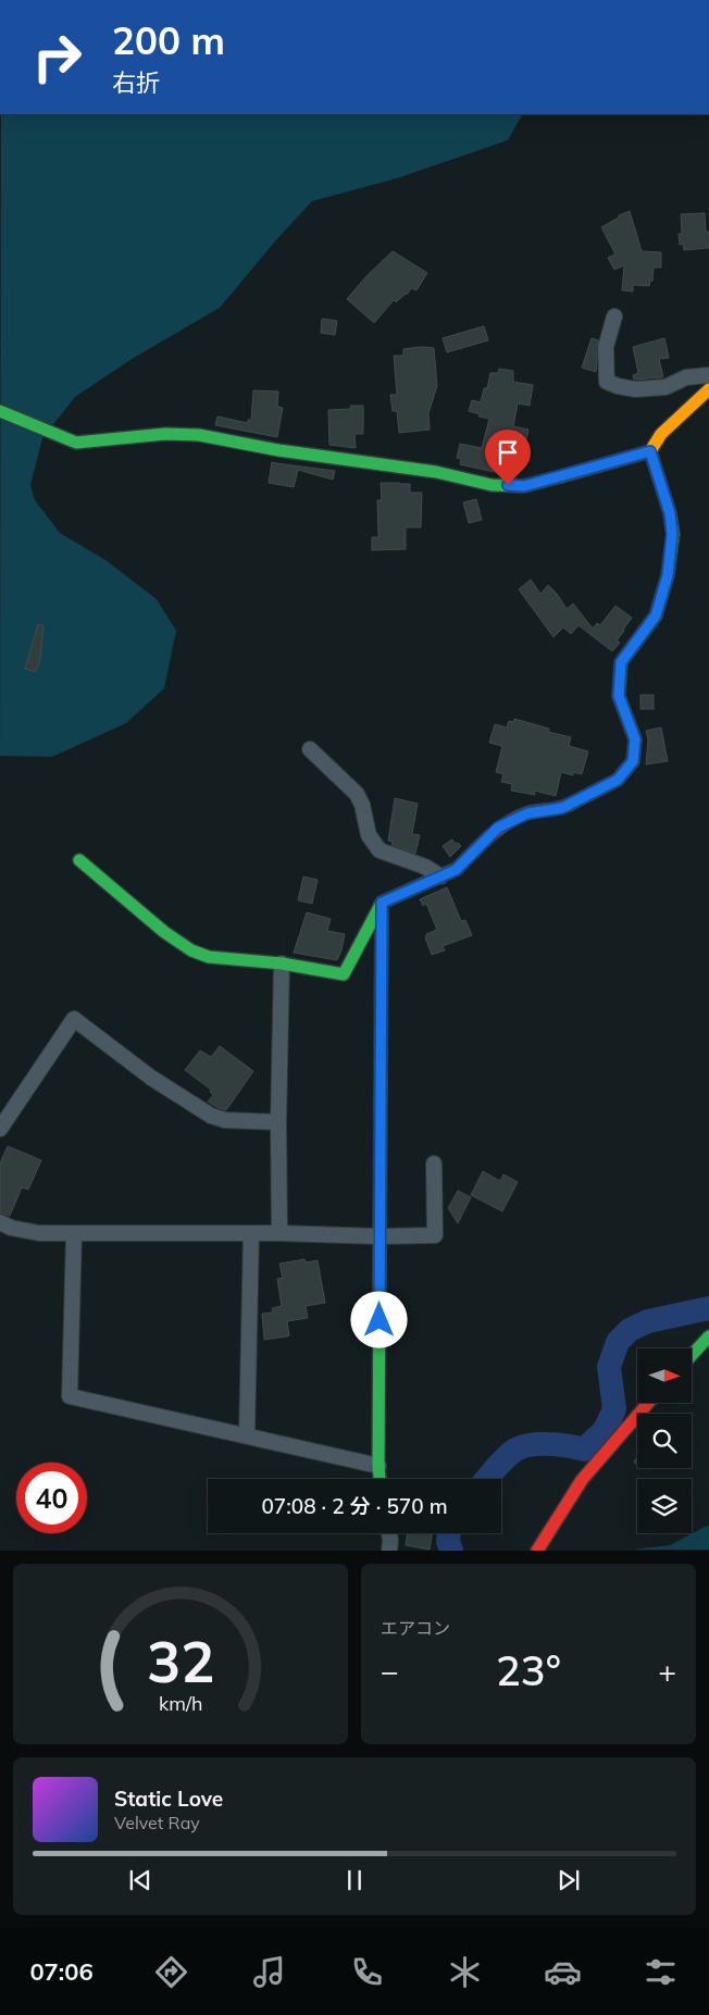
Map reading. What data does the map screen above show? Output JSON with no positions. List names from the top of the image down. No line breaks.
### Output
{"north":"right","page":{"turn":["200 m","右折"],"limit":"40","trip":"07:08 · 2 分 · 570 m","tile":"エアコン","heat":["−","23°","+"],"song":["Static Love","Velvet Ray"],"tabs":"07:06","gauge":["32","km/h"]}}
